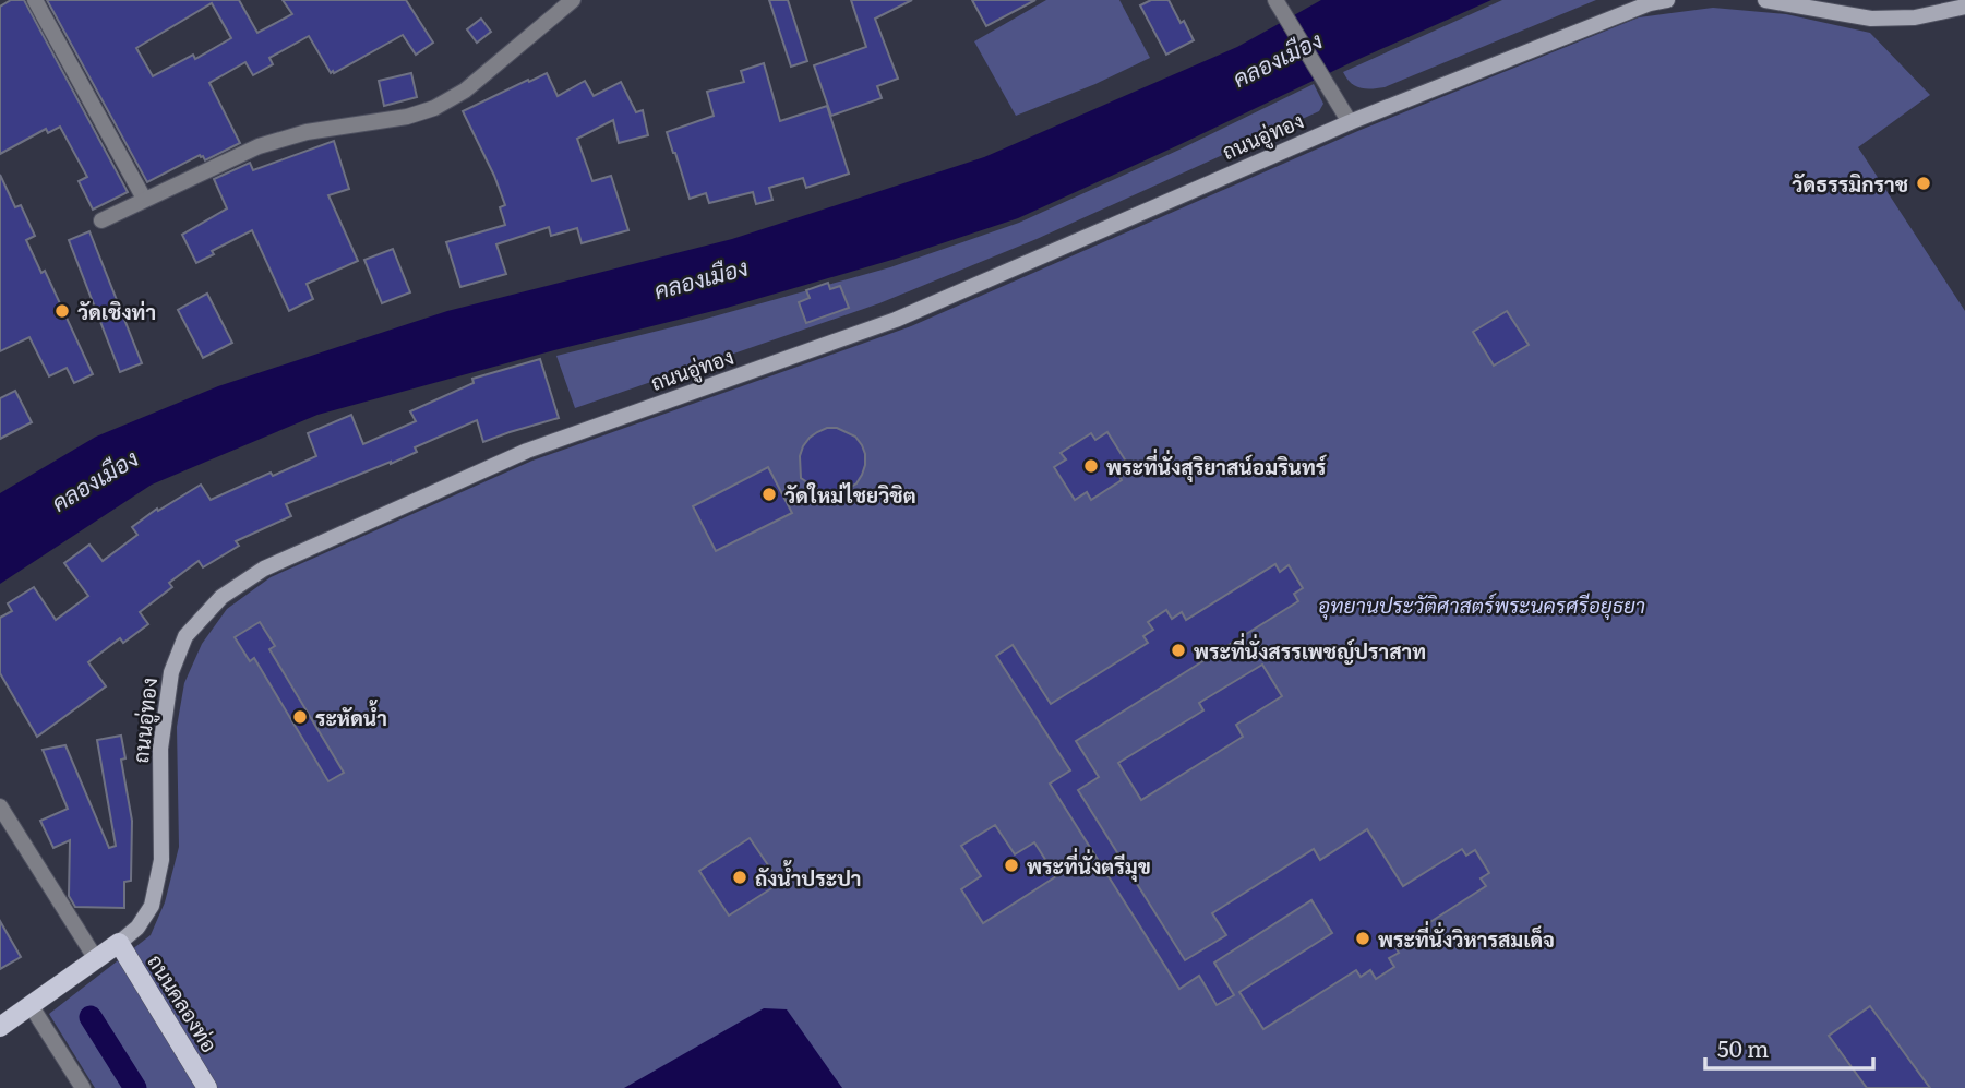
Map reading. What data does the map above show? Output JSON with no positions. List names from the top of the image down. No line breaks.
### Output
{"streets":{"main road":["ถนนอู่ทอง","ถนนคลองท่อ"]},"crossings":[["ถนนอู่ทอง","ถนนคลองท่อ"]],"water":["คลองเมือง"],"parks":["อุทยานประวัติศาสตร์พระนครศรีอยุธยา"],"places":["วัดธรรมิกราช","วัดเชิงท่า","พระที่นั่งสุริยาสน์อมรินทร์","วัดใหม่ไชยวิชิต","พระที่นั่งสรรเพชญ์ปราสาท","ระหัดน้ำ","พระที่นั่งตรีมุข","ถังน้ำประปา","พระที่นั่งวิหารสมเด็จ"],"scale_bar":"50 m"}
